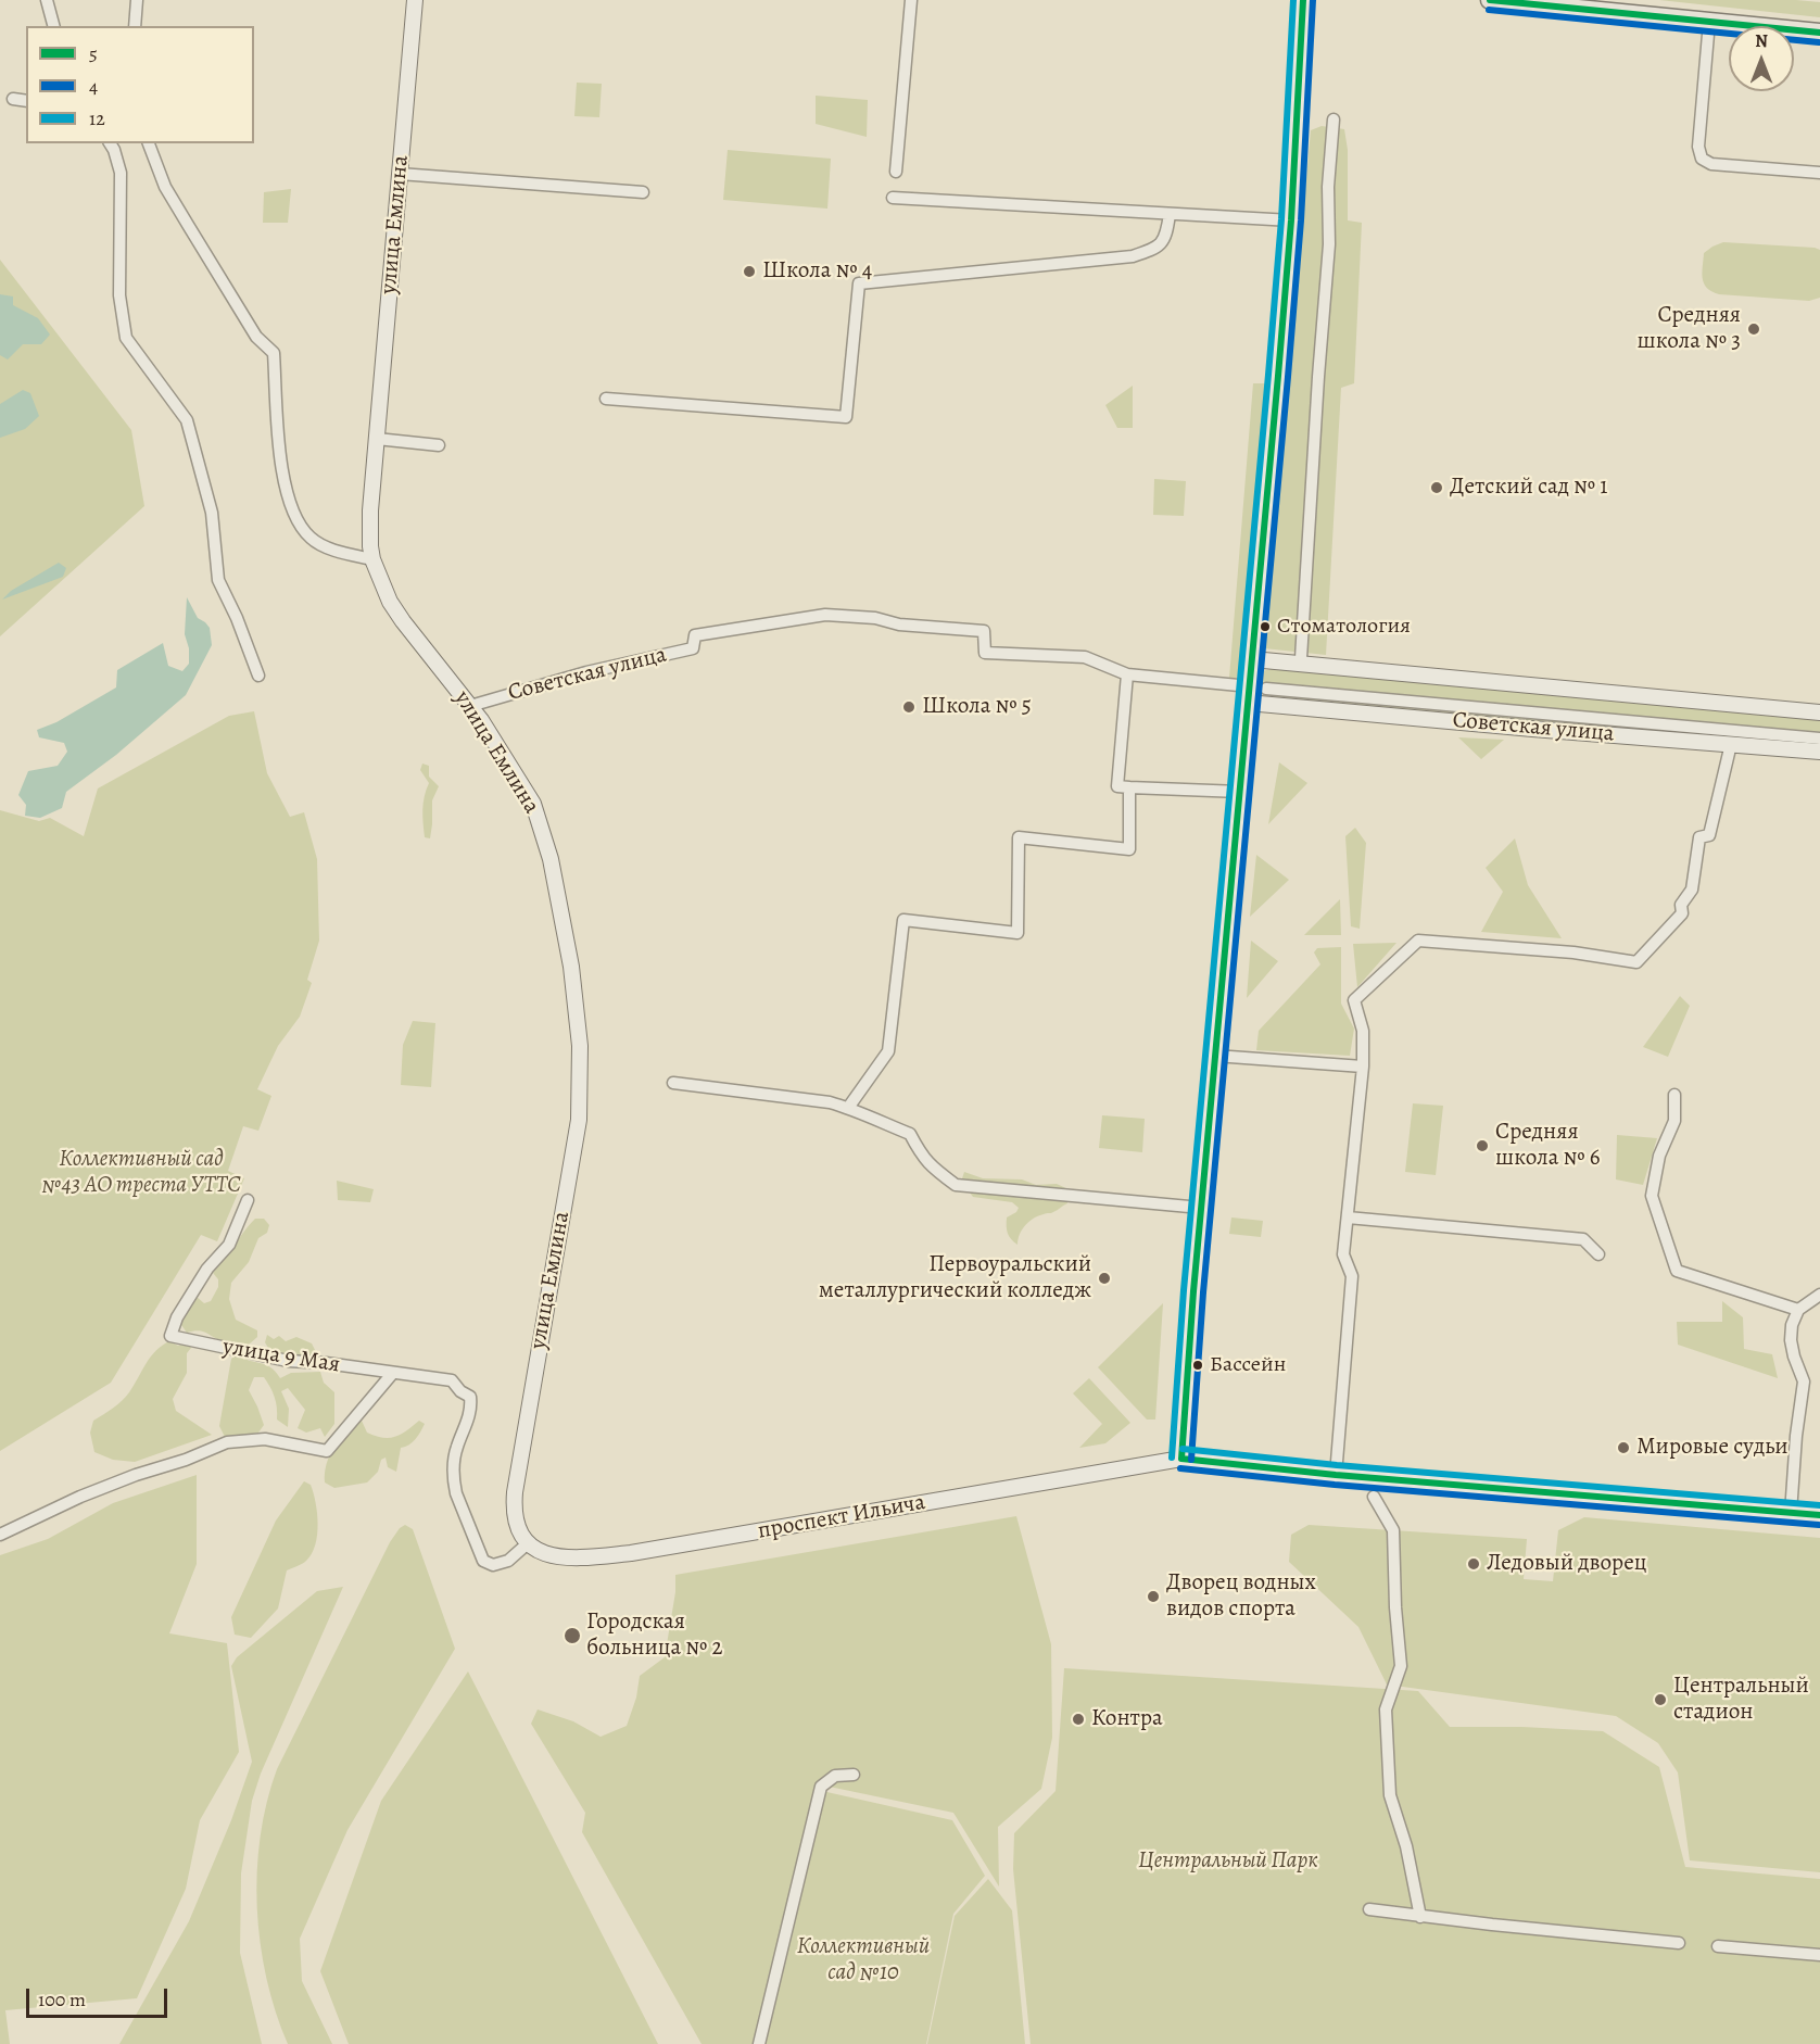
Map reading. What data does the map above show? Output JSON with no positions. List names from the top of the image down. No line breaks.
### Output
{"streets":{"street":["улица Емлина","Советская улица","улица 9 Мая","проспект Ильича"]},"crossings":[["улица Емлина","Советская улица"],["улица Емлина","улица 9 Мая"],["улица Емлина","проспект Ильича"],["улица 9 Мая","проспект Ильича"]],"parks":["Коллективный сад №43 АО треста УТТС","Центральный Парк","Коллективный сад №10"],"places":["Школа № 4","Средняя школа № 3","Детский сад № 1","Стоматология","Школа № 5","Средняя школа № 6","Первоуральский металлургический колледж","Бассейн","Мировые судьи","Ледовый дворец","Дворец водных видов спорта","Городская больница № 2","Центральный стадион","Контра"],"lines":["transit line 5","transit line 4","transit line 12"],"legend":["5","4","12"],"scale_bar":"100 m","north":"top"}
